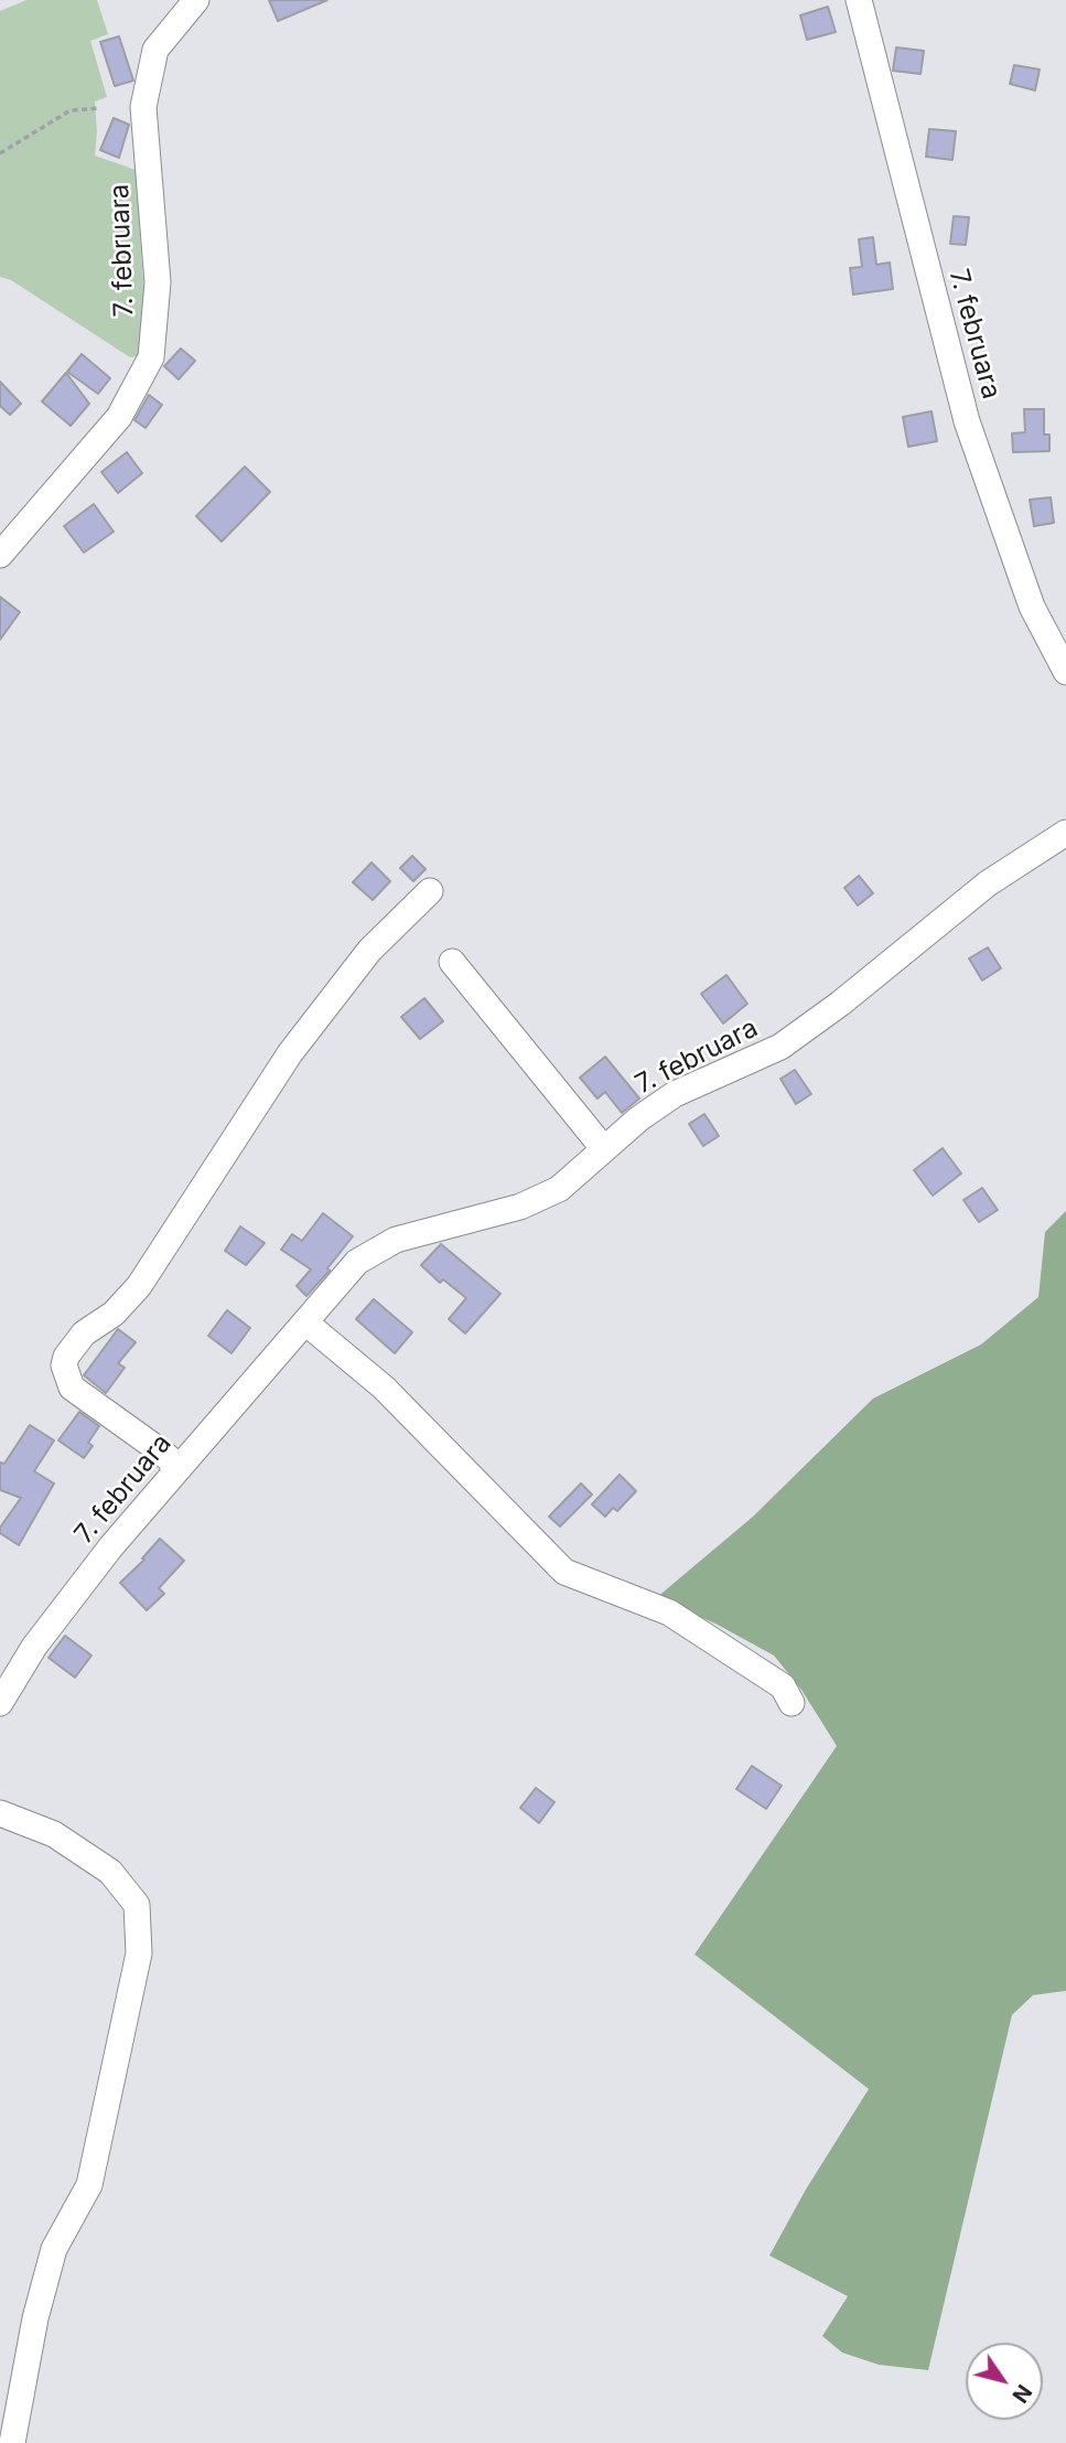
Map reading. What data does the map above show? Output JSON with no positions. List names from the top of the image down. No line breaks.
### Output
{"streets":{"street":["7. februara"]},"north":"bottom right"}
